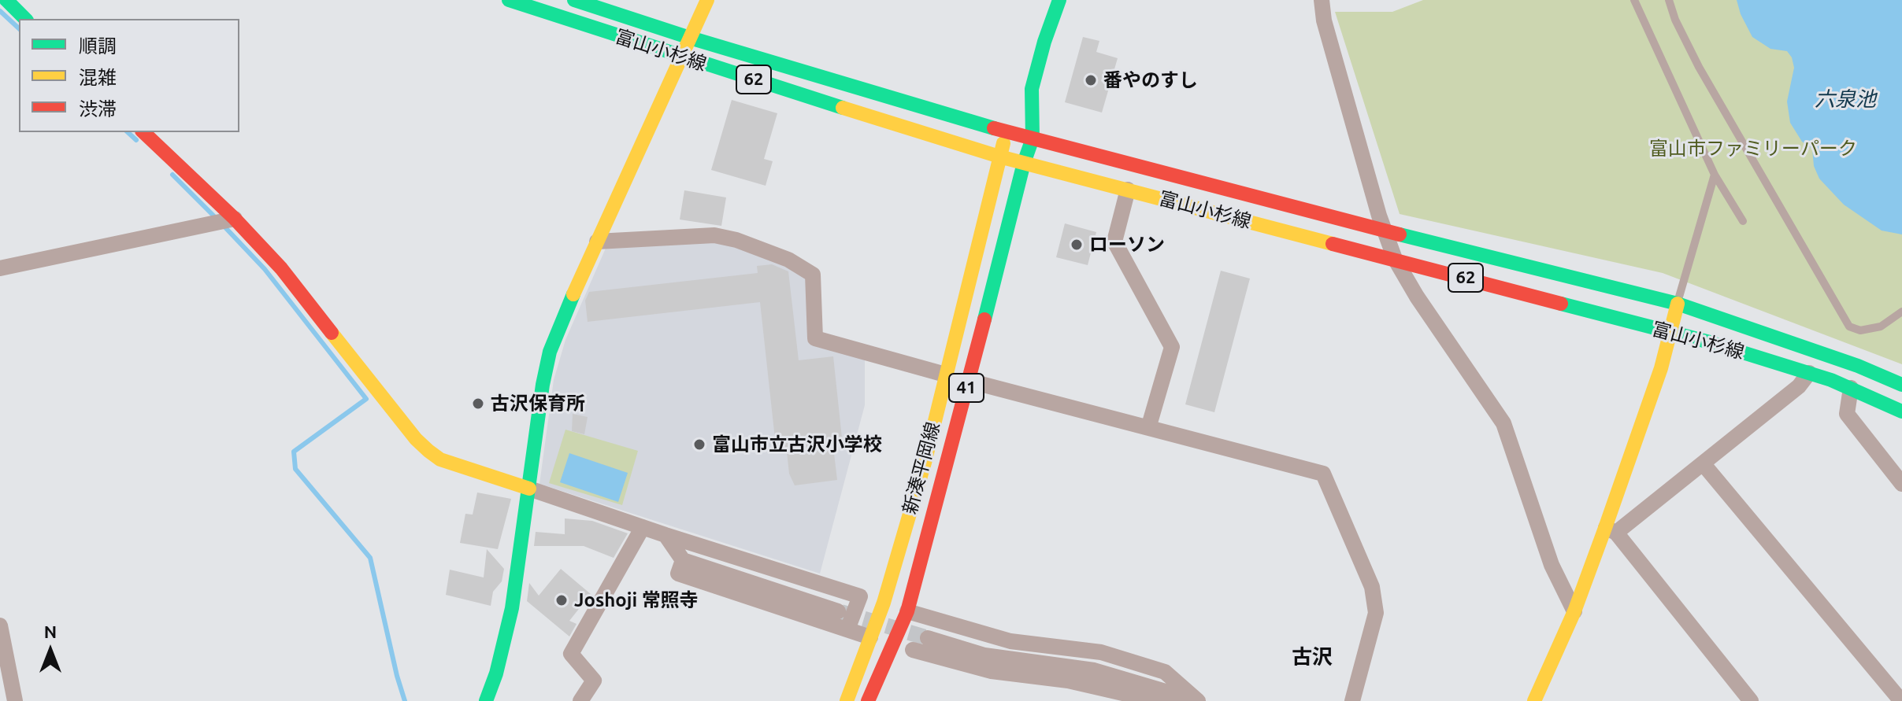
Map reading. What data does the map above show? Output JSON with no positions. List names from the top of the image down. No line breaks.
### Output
{"streets":{"main road":["富山小杉線","62","41","新湊平岡線"]},"crossings":[["富山小杉線","新湊平岡線"]],"districts":["古沢"],"water":["六泉池"],"parks":["富山市ファミリーパーク"],"places":["番やのすし","ローソン","古沢保育所","富山市立古沢小学校","Joshoji 常照寺"],"legend":["順調","混雑","渋滞"],"north":"top"}
